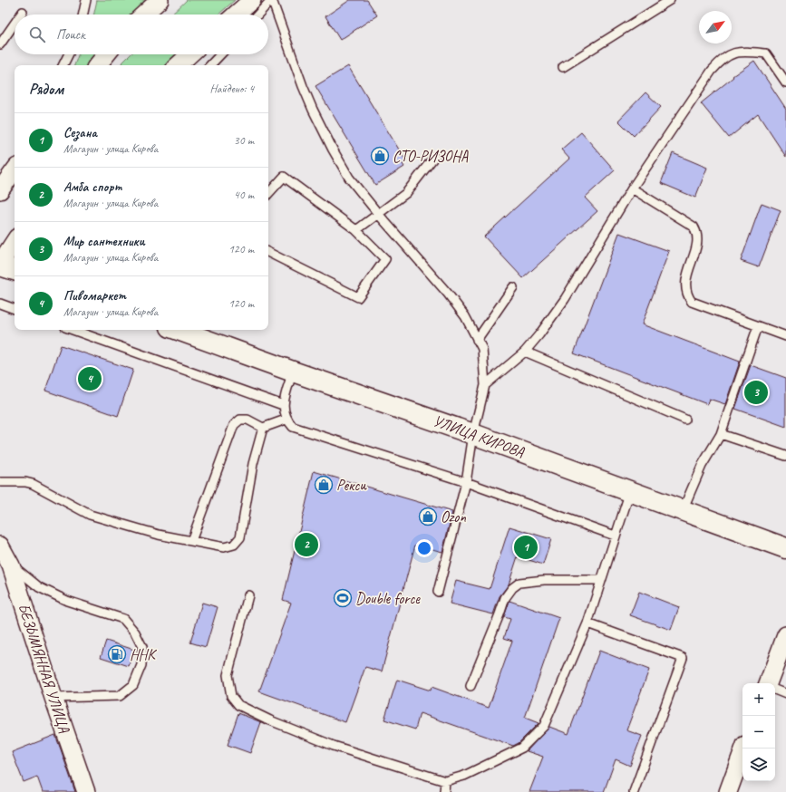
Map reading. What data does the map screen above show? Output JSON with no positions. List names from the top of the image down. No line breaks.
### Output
{"streets":{"main road":["УЛИЦА КИРОВА"],"street":["БЕЗЫМЯННАЯ УЛИЦА"]},"places":{"shop":["СТО-РИЗОНА","Рекси","Ozon"],"sports":["Double force"],"fuel station":["ННК"]},"north":"top right","page":{"search":"Поиск","heading":["Рядом","Найдено: 4"],"list":[{"mark":"1","name":"Сезана","note":"Магазин · улица Кирова","value":"30 m"},{"mark":"2","name":"Амба спорт","note":"Магазин · улица Кирова","value":"40 m"},{"mark":"3","name":"Мир сантехники","note":"Магазин · улица Кирова","value":"120 m"},{"mark":"4","name":"Пивомаркет","note":"Магазин · улица Кирова","value":"120 m"}],"pins":["4","3","2","1"],"map_buttons":["+","−"]}}
